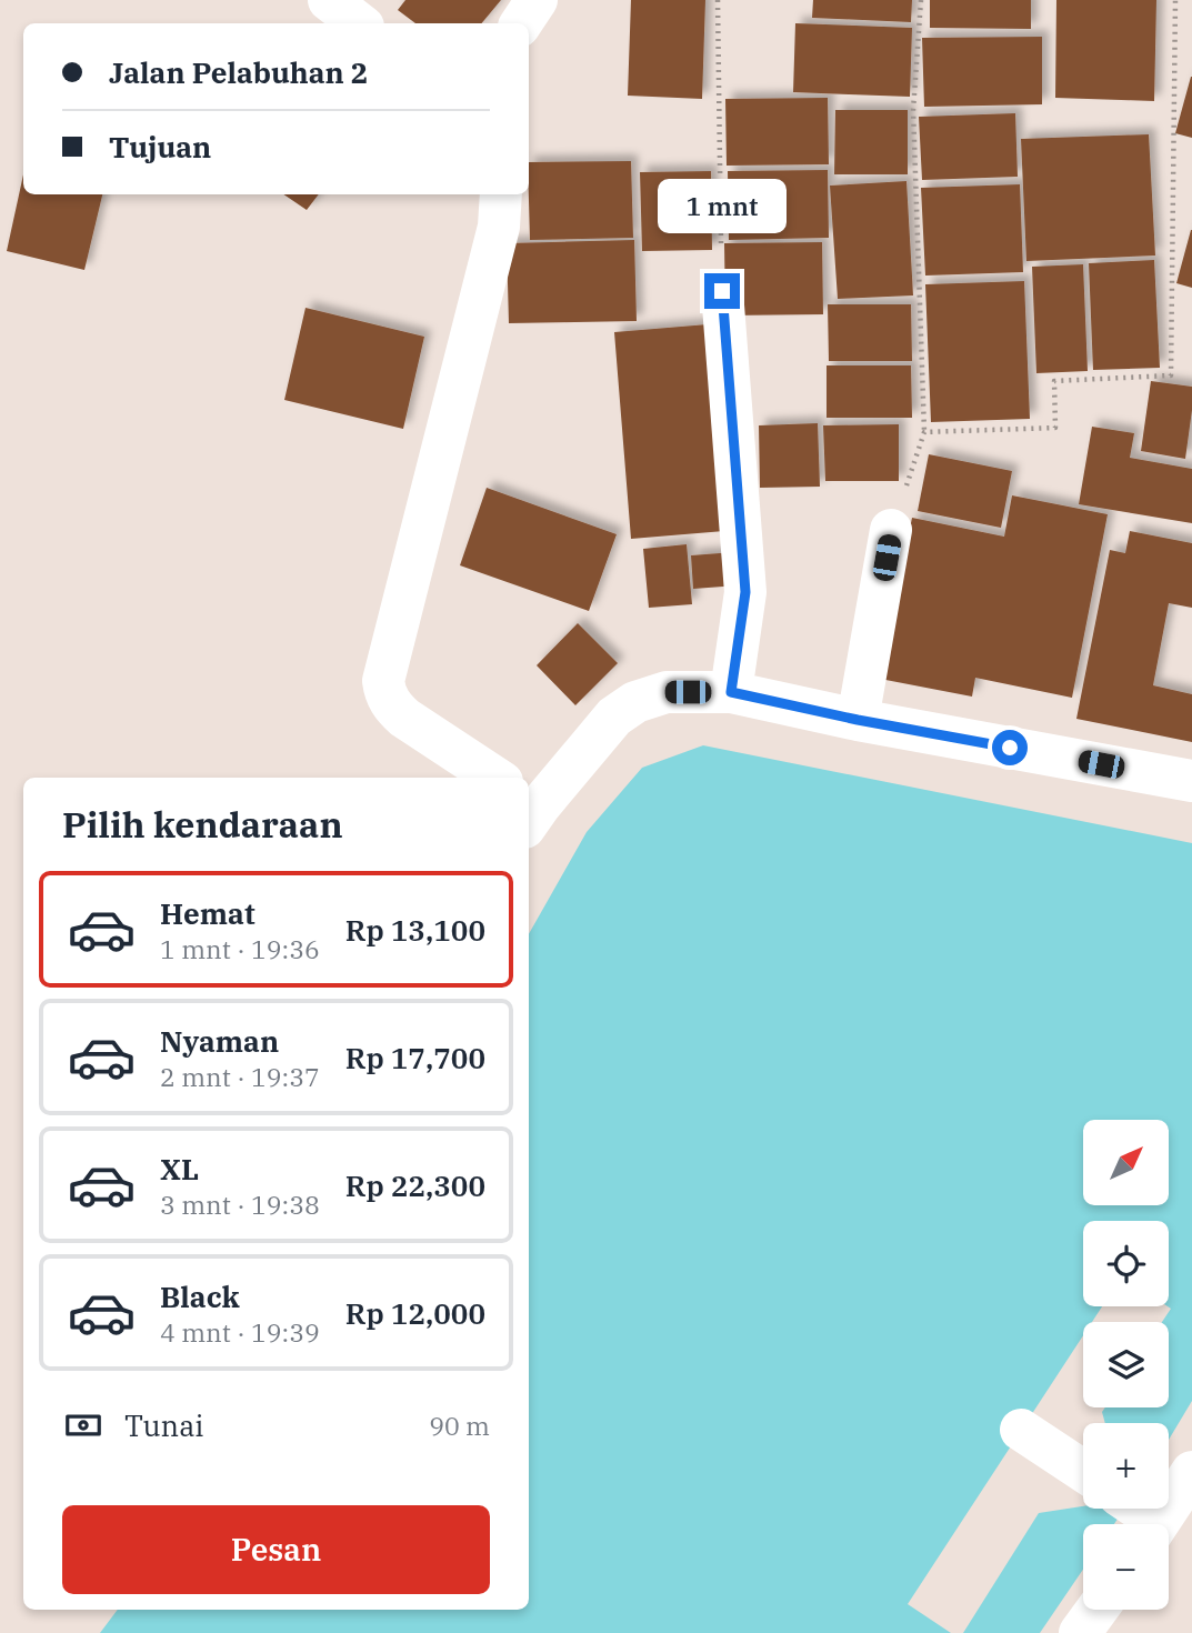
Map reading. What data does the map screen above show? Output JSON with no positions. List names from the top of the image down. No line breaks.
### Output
{"north":"top right","page":{"banner":["Jalan Pelabuhan 2","Tujuan"],"bubble":"1 mnt","heading":"Pilih kendaraan","list":[{"name":"Hemat","note":"1 mnt · 19:36","value":"Rp 13,100"},{"name":"Nyaman","note":"2 mnt · 19:37","value":"Rp 17,700"},{"name":"XL","note":"3 mnt · 19:38","value":"Rp 22,300"},{"name":"Black","note":"4 mnt · 19:39","value":"Rp 12,000"}],"map_buttons":["+","−"],"pay":["Tunai","90 m"],"buttons":"Pesan"}}
